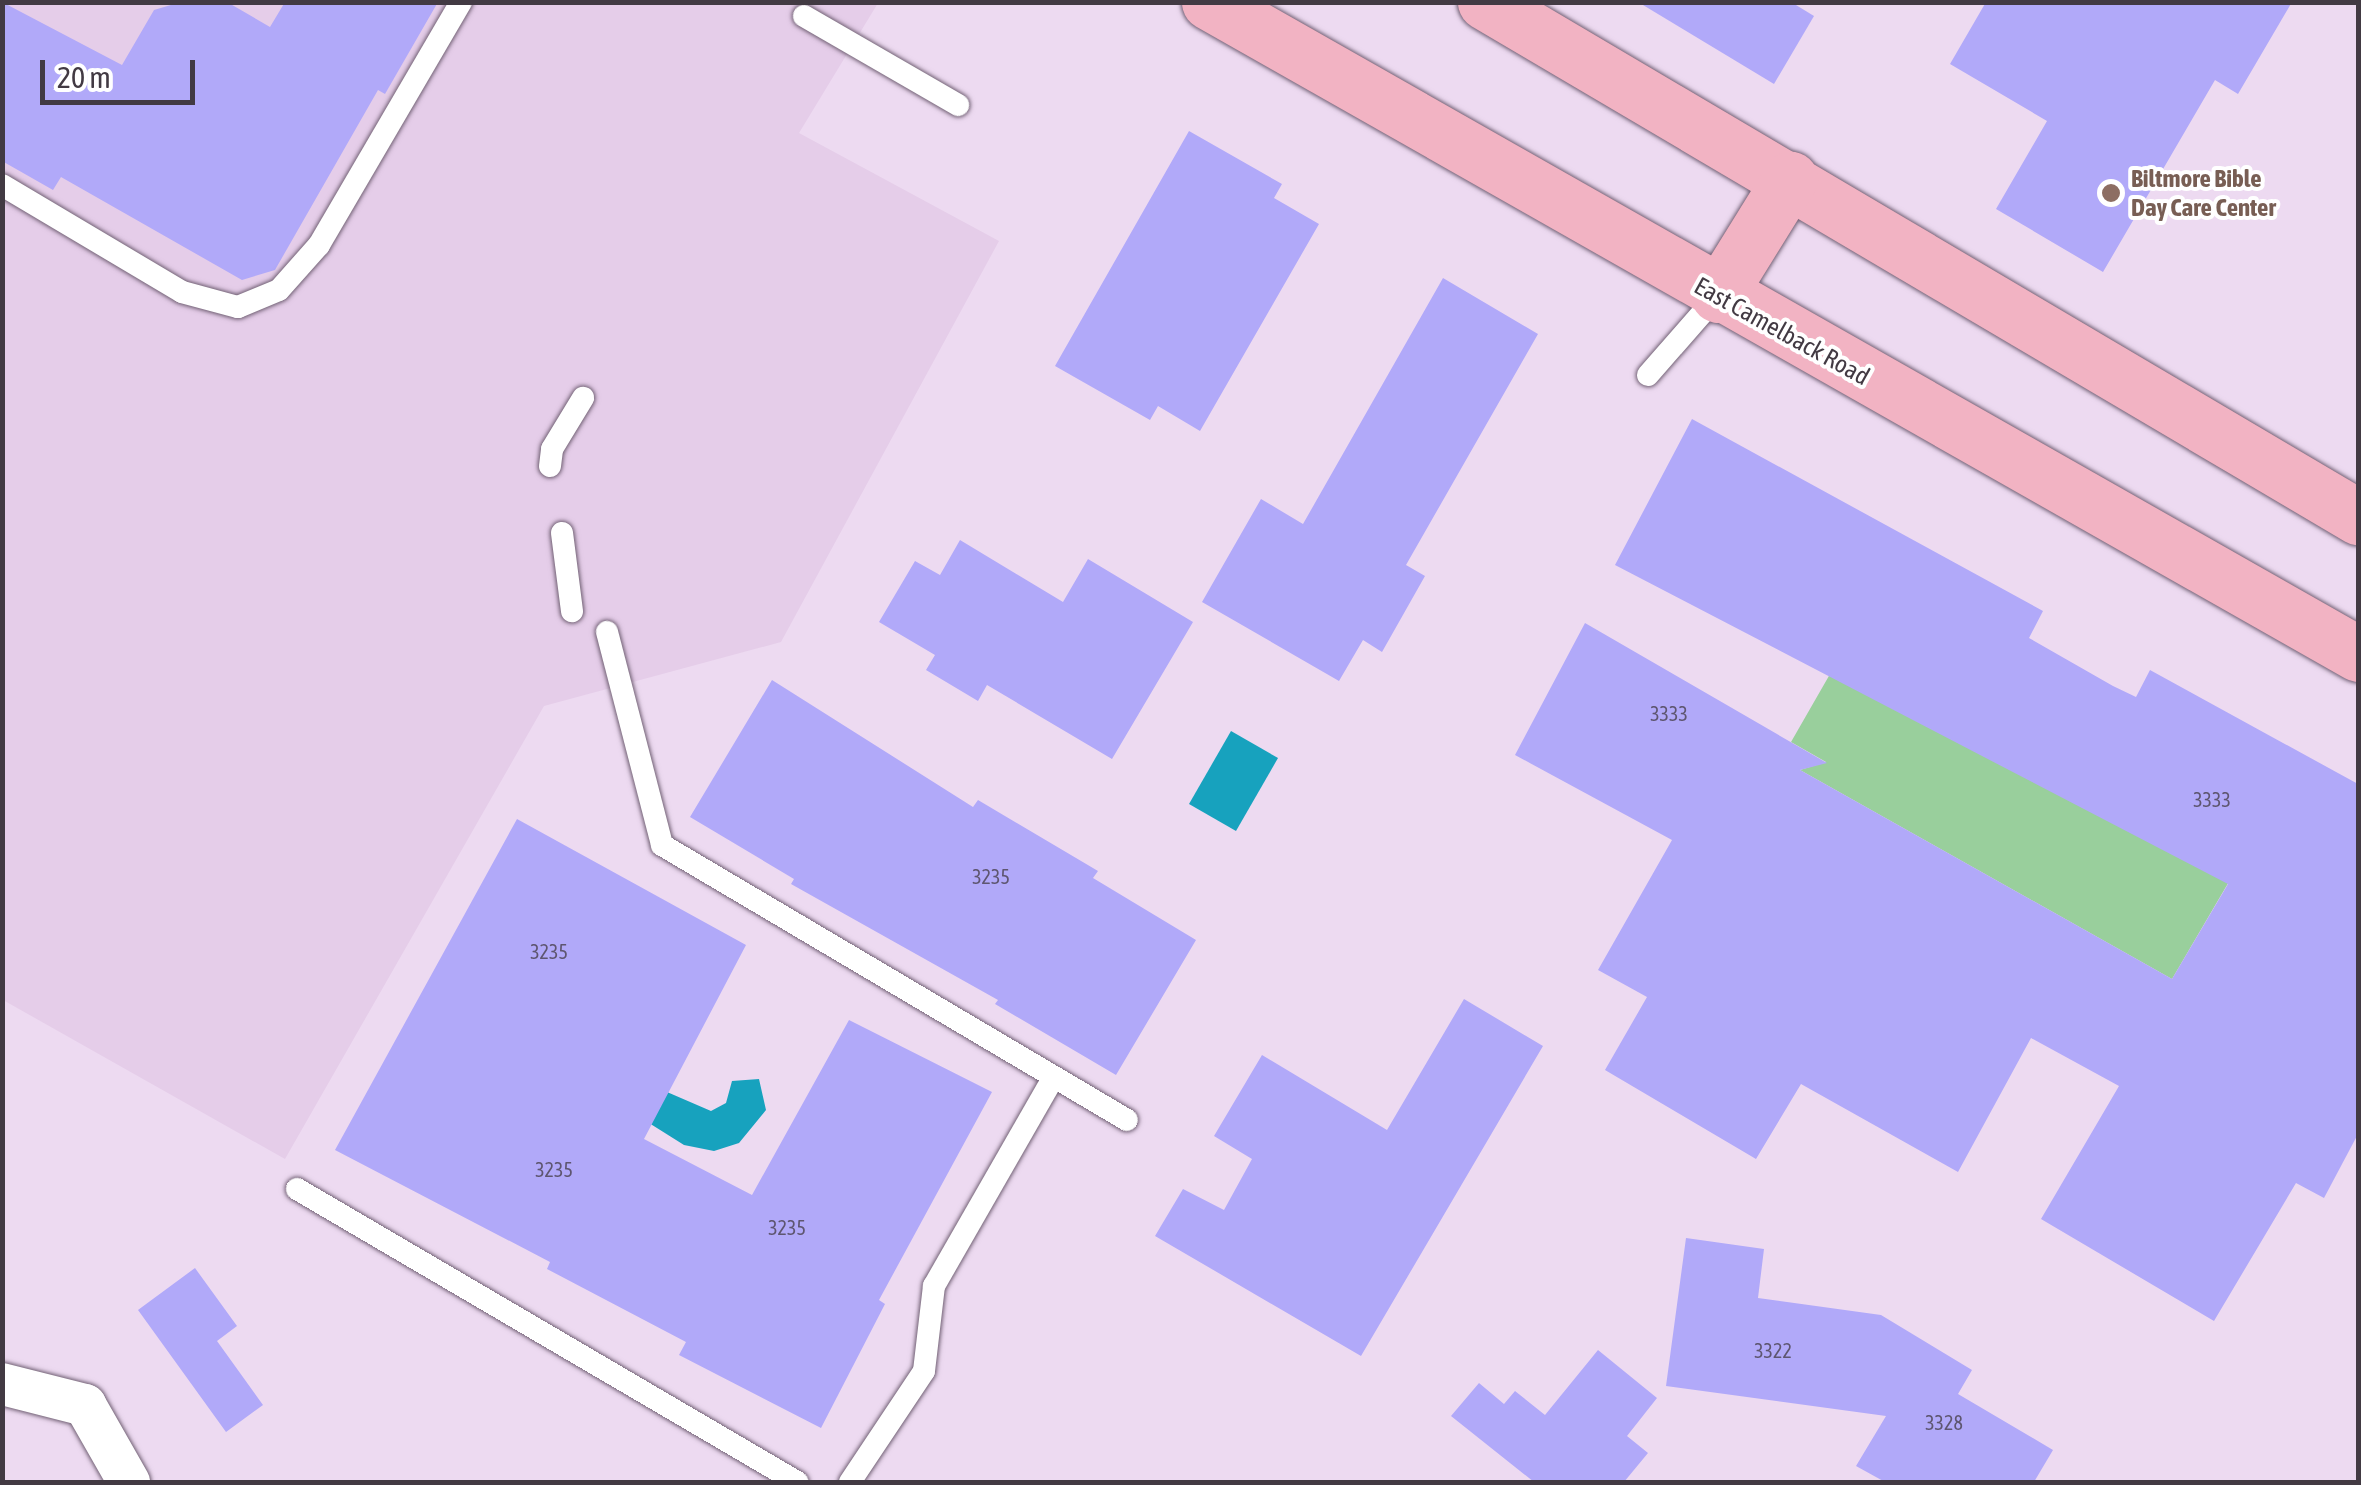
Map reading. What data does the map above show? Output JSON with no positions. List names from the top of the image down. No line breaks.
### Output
{"streets":{"main road":["East Camelback Road"]},"places":["Biltmore Bible Day Care Center"],"house_numbers":["3333","3333","3235","3235","3235","3235","3322","3328"],"scale_bar":"20 m"}
